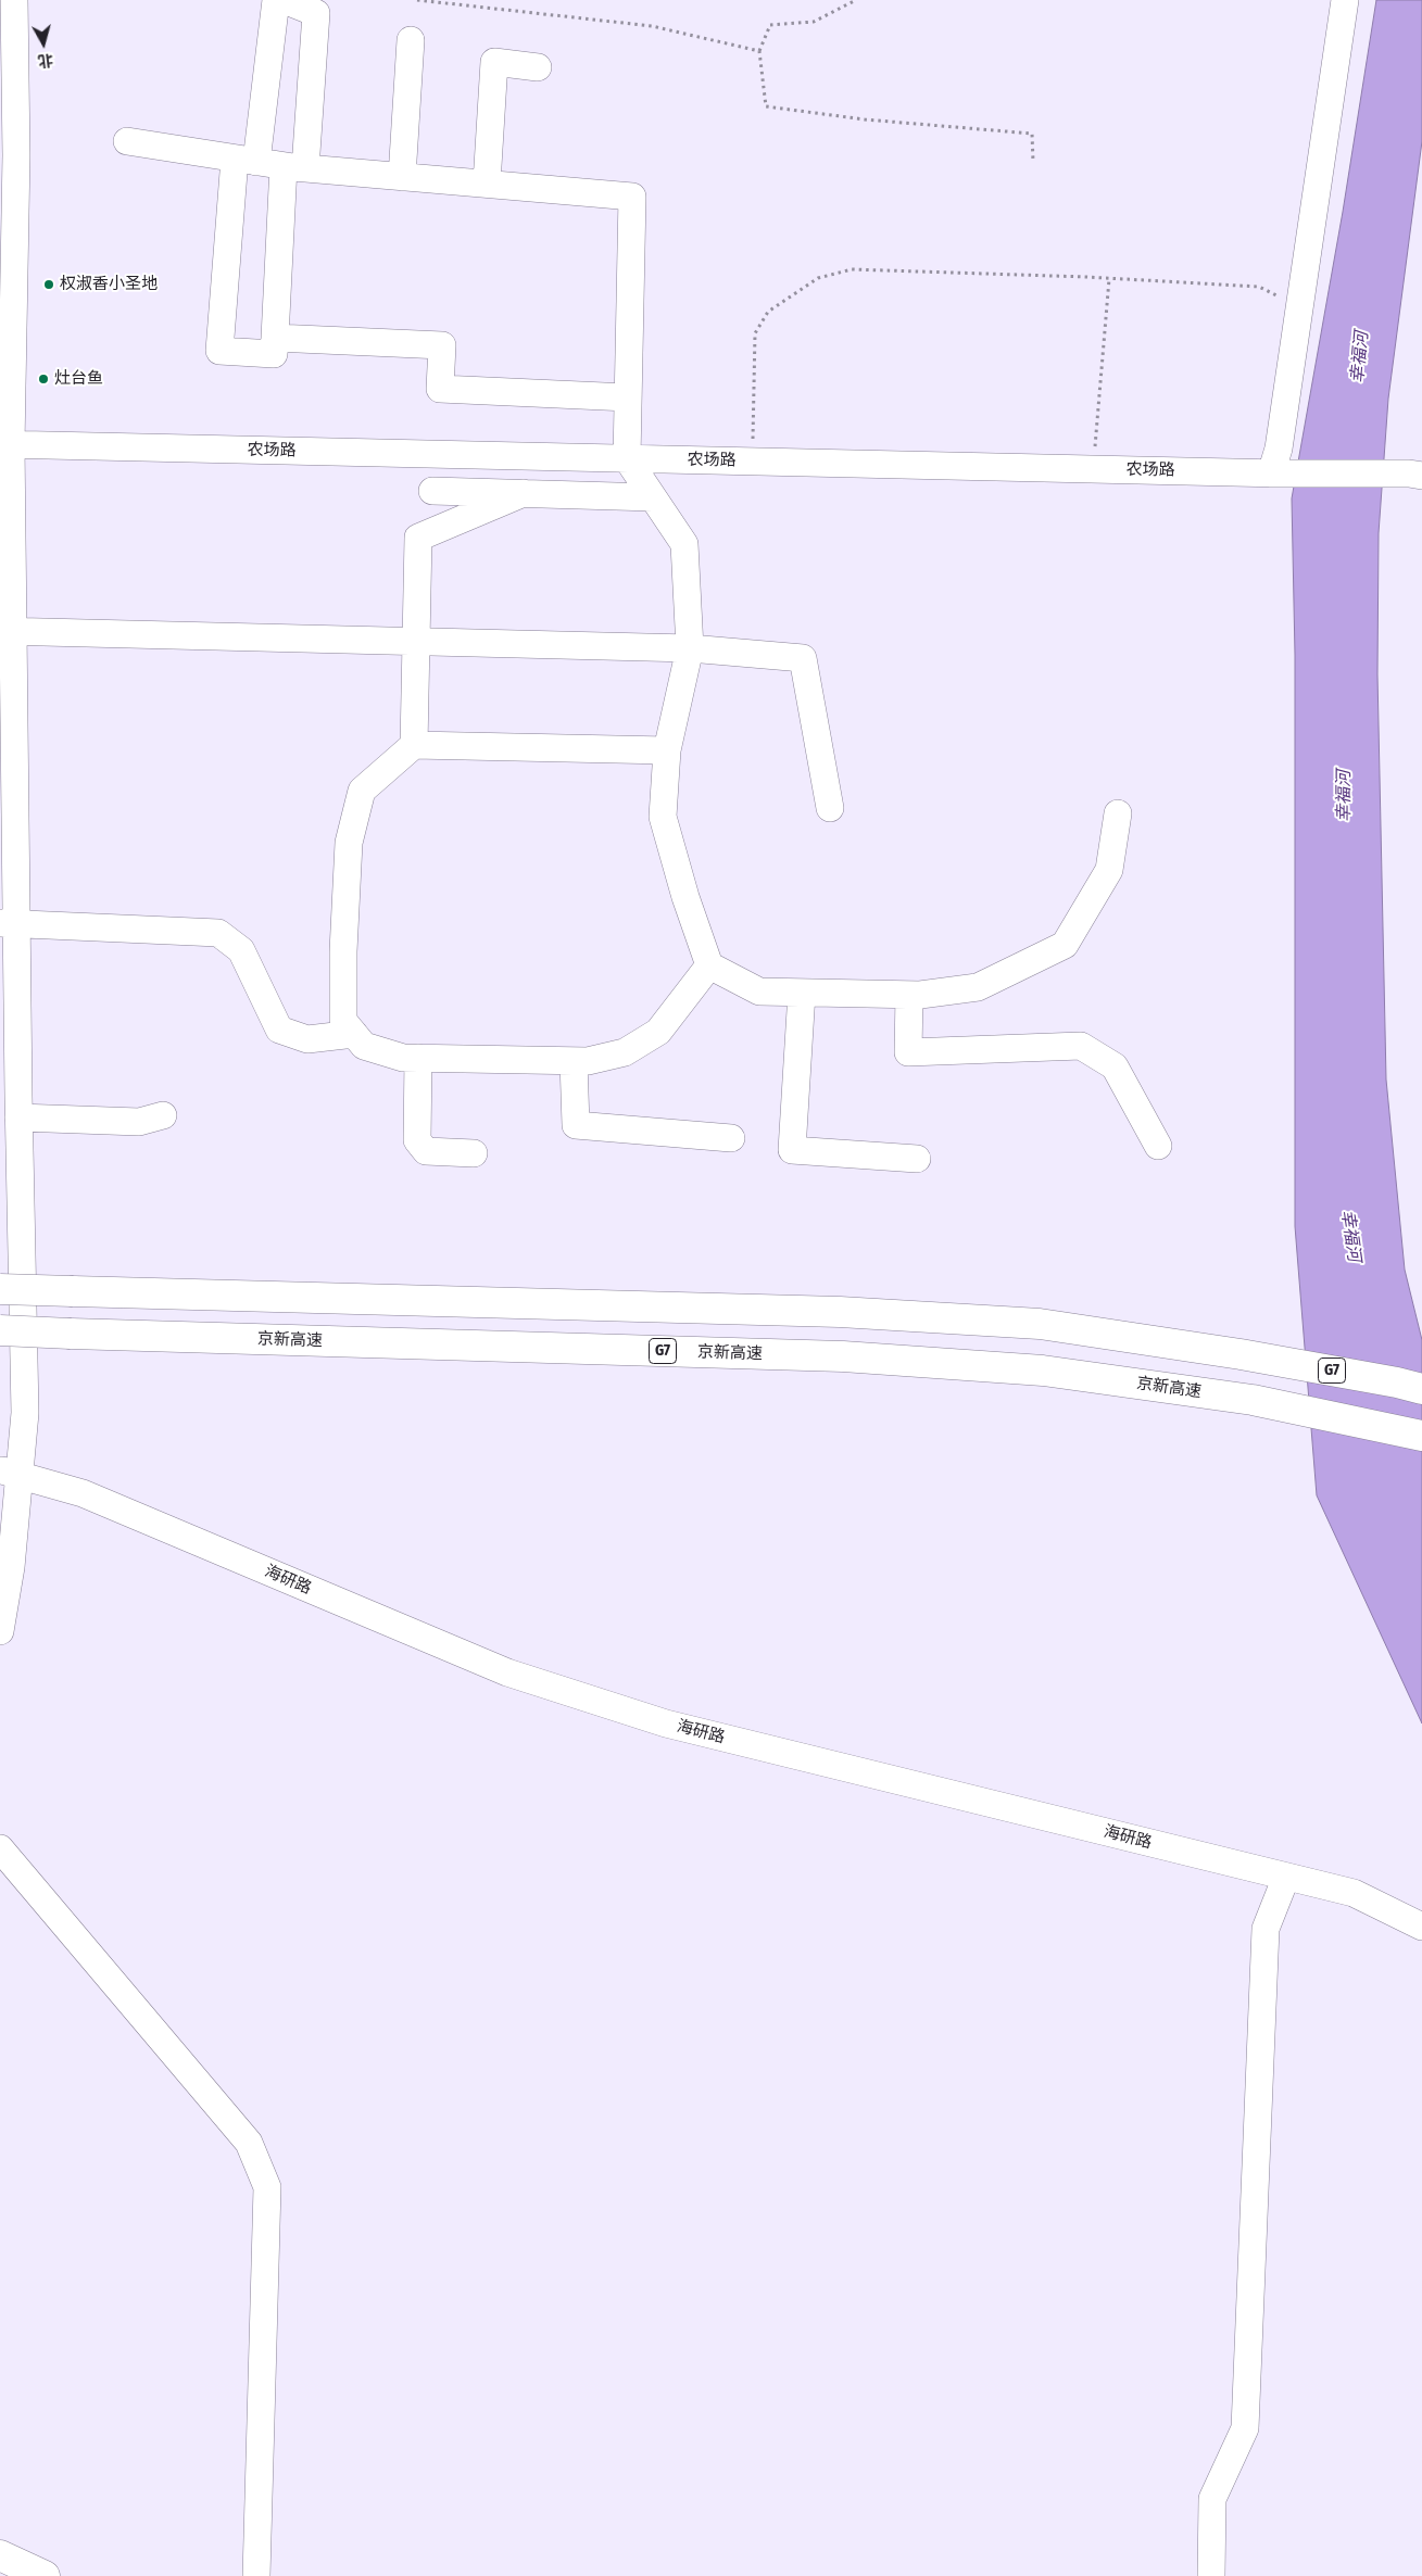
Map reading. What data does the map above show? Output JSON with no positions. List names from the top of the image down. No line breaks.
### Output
{"streets":{"main road":["京新高速","G7"],"street":["农场路","海研路"]},"water":["幸福河"],"places":["权淑香小圣地","灶台鱼"],"north":"bottom"}
